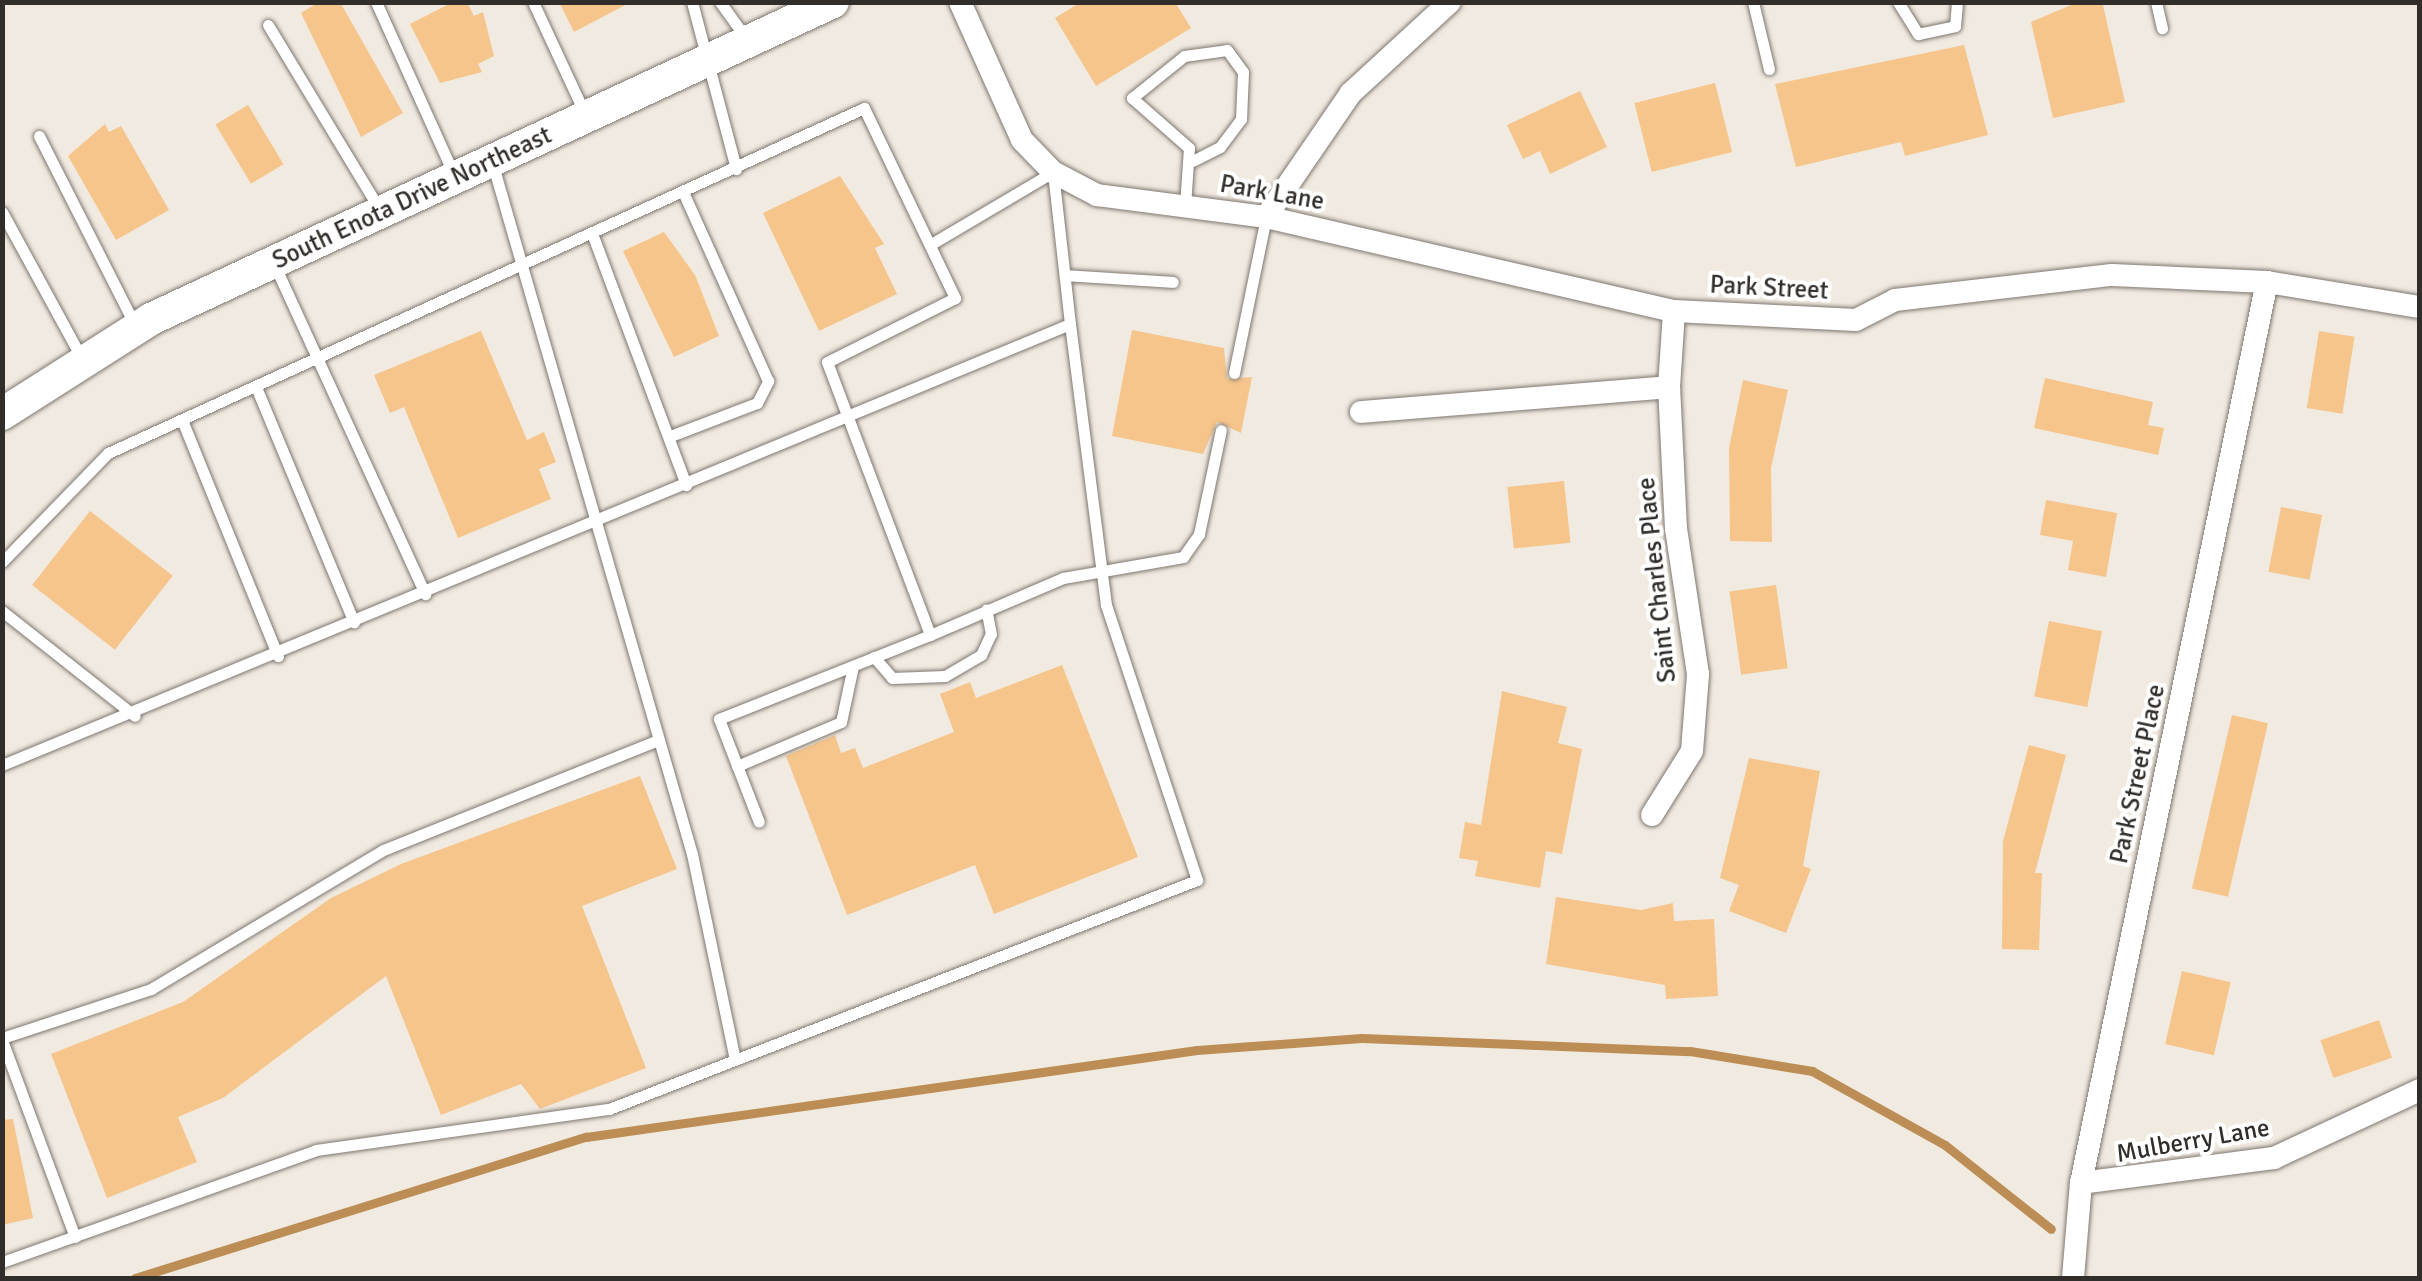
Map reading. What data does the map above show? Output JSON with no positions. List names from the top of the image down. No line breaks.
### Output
{"streets":{"main road":["South Enota Drive Northeast"],"street":["Park Lane","Park Street","Saint Charles Place","Park Street Place","Mulberry Lane"]},"crossings":[["Park Lane","Park Street"],["Park Street","Saint Charles Place"],["Park Street","Park Street Place"],["Park Street Place","Mulberry Lane"]]}
